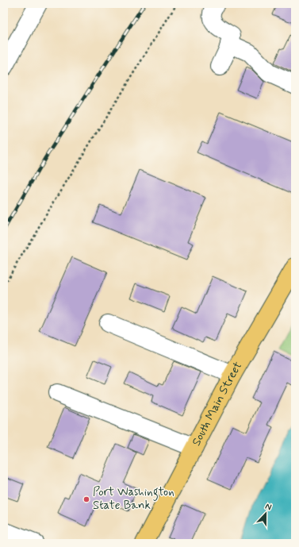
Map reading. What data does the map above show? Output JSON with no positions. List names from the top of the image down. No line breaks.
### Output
{"streets":{"main road":["South Main Street"]},"places":["Port Washington State Bank"],"north":"top"}
